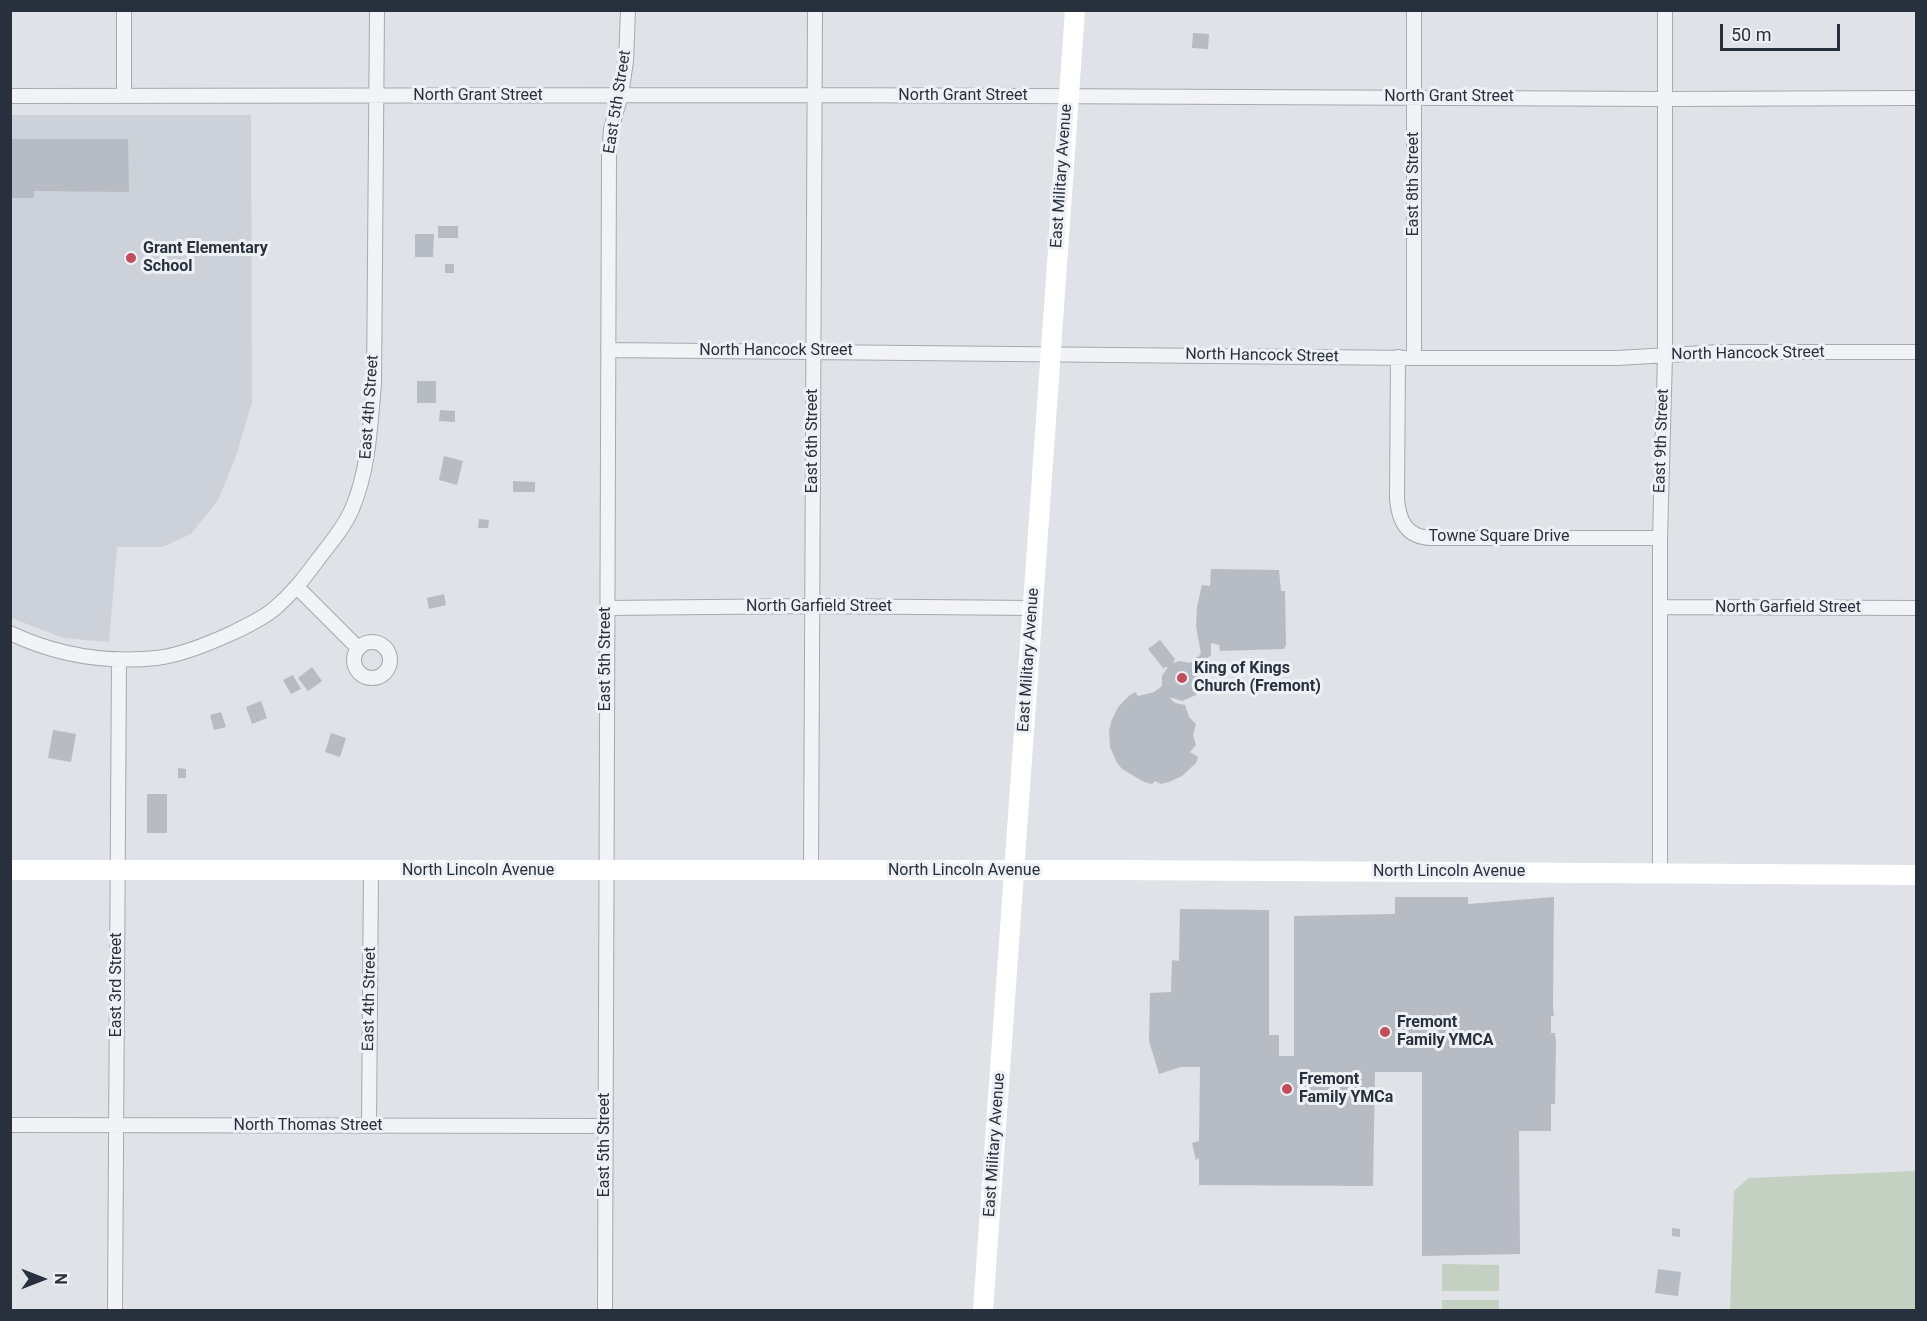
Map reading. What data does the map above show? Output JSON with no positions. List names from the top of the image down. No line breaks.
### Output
{"streets":{"street":["North Grant Street","East 5th Street","East Military Avenue","East 8th Street","North Hancock Street","East 4th Street","East 6th Street","East 9th Street","Towne Square Drive","North Garfield Street","North Lincoln Avenue","East 3rd Street","North Thomas Street"]},"crossings":[["North Grant Street","East 5th Street"],["North Grant Street","East Military Avenue"],["North Grant Street","East 8th Street"],["North Grant Street","East 4th Street"],["North Grant Street","East 6th Street"],["North Grant Street","East 9th Street"],["East 5th Street","North Hancock Street"],["East 5th Street","North Garfield Street"],["East 5th Street","North Lincoln Avenue"],["East 5th Street","North Thomas Street"],["East Military Avenue","North Hancock Street"],["East Military Avenue","North Garfield Street"],["East Military Avenue","North Lincoln Avenue"],["East 8th Street","North Hancock Street"],["North Hancock Street","East 6th Street"],["North Hancock Street","East 9th Street"],["North Hancock Street","Towne Square Drive"],["East 4th Street","North Lincoln Avenue"],["East 4th Street","East 3rd Street"],["East 4th Street","North Thomas Street"],["East 6th Street","North Garfield Street"],["East 6th Street","North Lincoln Avenue"],["East 9th Street","Towne Square Drive"],["East 9th Street","North Garfield Street"],["East 9th Street","North Lincoln Avenue"],["North Lincoln Avenue","East 3rd Street"],["East 3rd Street","North Thomas Street"]],"places":["Grant Elementary School","King of Kings Church (Fremont)","Fremont Family YMCA","Fremont Family YMCa"],"scale_bar":"50 m","north":"right"}
